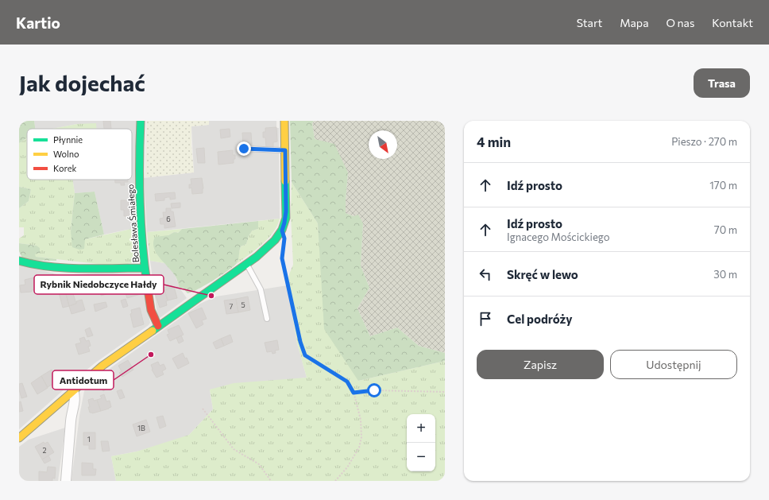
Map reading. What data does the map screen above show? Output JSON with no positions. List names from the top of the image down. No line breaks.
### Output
{"streets":{"street":["Bolesława Śmiałego"]},"places":["Rybnik Niedobczyce Hałdy","Antidotum"],"house_numbers":["6","5","7","1B","1","2"],"legend":["Płynnie","Wolno","Korek"],"north":"bottom right","page":{"header":"Kartio","nav":["Start","Mapa","O nas","Kontakt"],"buttons":["Trasa",["Zapisz","Udostępnij"]],"title":"Jak dojechać","heading":["4 min","Pieszo · 270 m"],"list":[["Idź prosto","170 m"],["Idź prosto","Ignacego Mościckiego","70 m"],["Skręć w lewo","30 m"],"Cel podróży"],"map_buttons":["+","−"]}}
